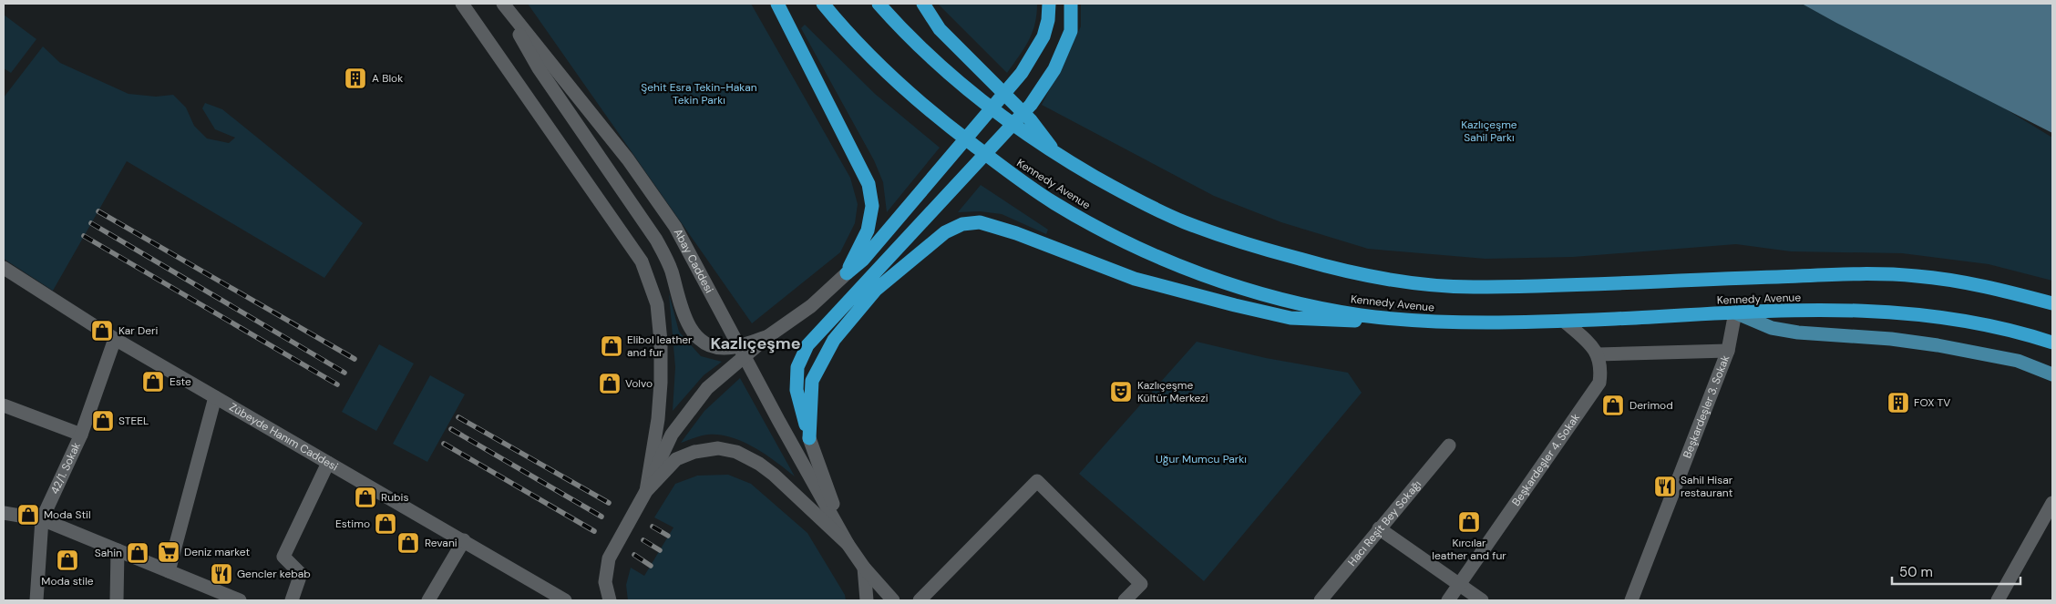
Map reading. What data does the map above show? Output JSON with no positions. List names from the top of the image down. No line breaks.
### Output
{"streets":{"highway":["Kennedy Avenue"],"street":["Abay Caddesi","Beşkardeşler 3. Sokak","Zübeyde Hanım Caddesi","Beşkardeşler 4. Sokak","42/1. Sokak","Hacı Reşit Bey Sokağı"]},"crossings":[["Kennedy Avenue","Beşkardeşler 3. Sokak"],["Zübeyde Hanım Caddesi","42/1. Sokak"]],"districts":["Kazlıçeşme"],"parks":["Şehit Esra Tekin-Hakan Tekin Parkı","Kazlıçeşme Sahil Parkı","Uğur Mumcu Parkı"],"places":{"building":["A Blok","FOX TV"],"shop":["Kar Deri","Elibol leather and fur","Este","Volvo","Derimod","STEEL","Rubis","Moda Stil","Kırcılar leather and fur","Estimo","Revani","Sahin","Moda stile"],"theatre":["Kazlıçeşme Kültür Merkezi"],"restaurant":["Sahil Hisar restaurant","Gencler kebab"],"supermarket":["Deniz market"]},"scale_bar":"50 m"}
